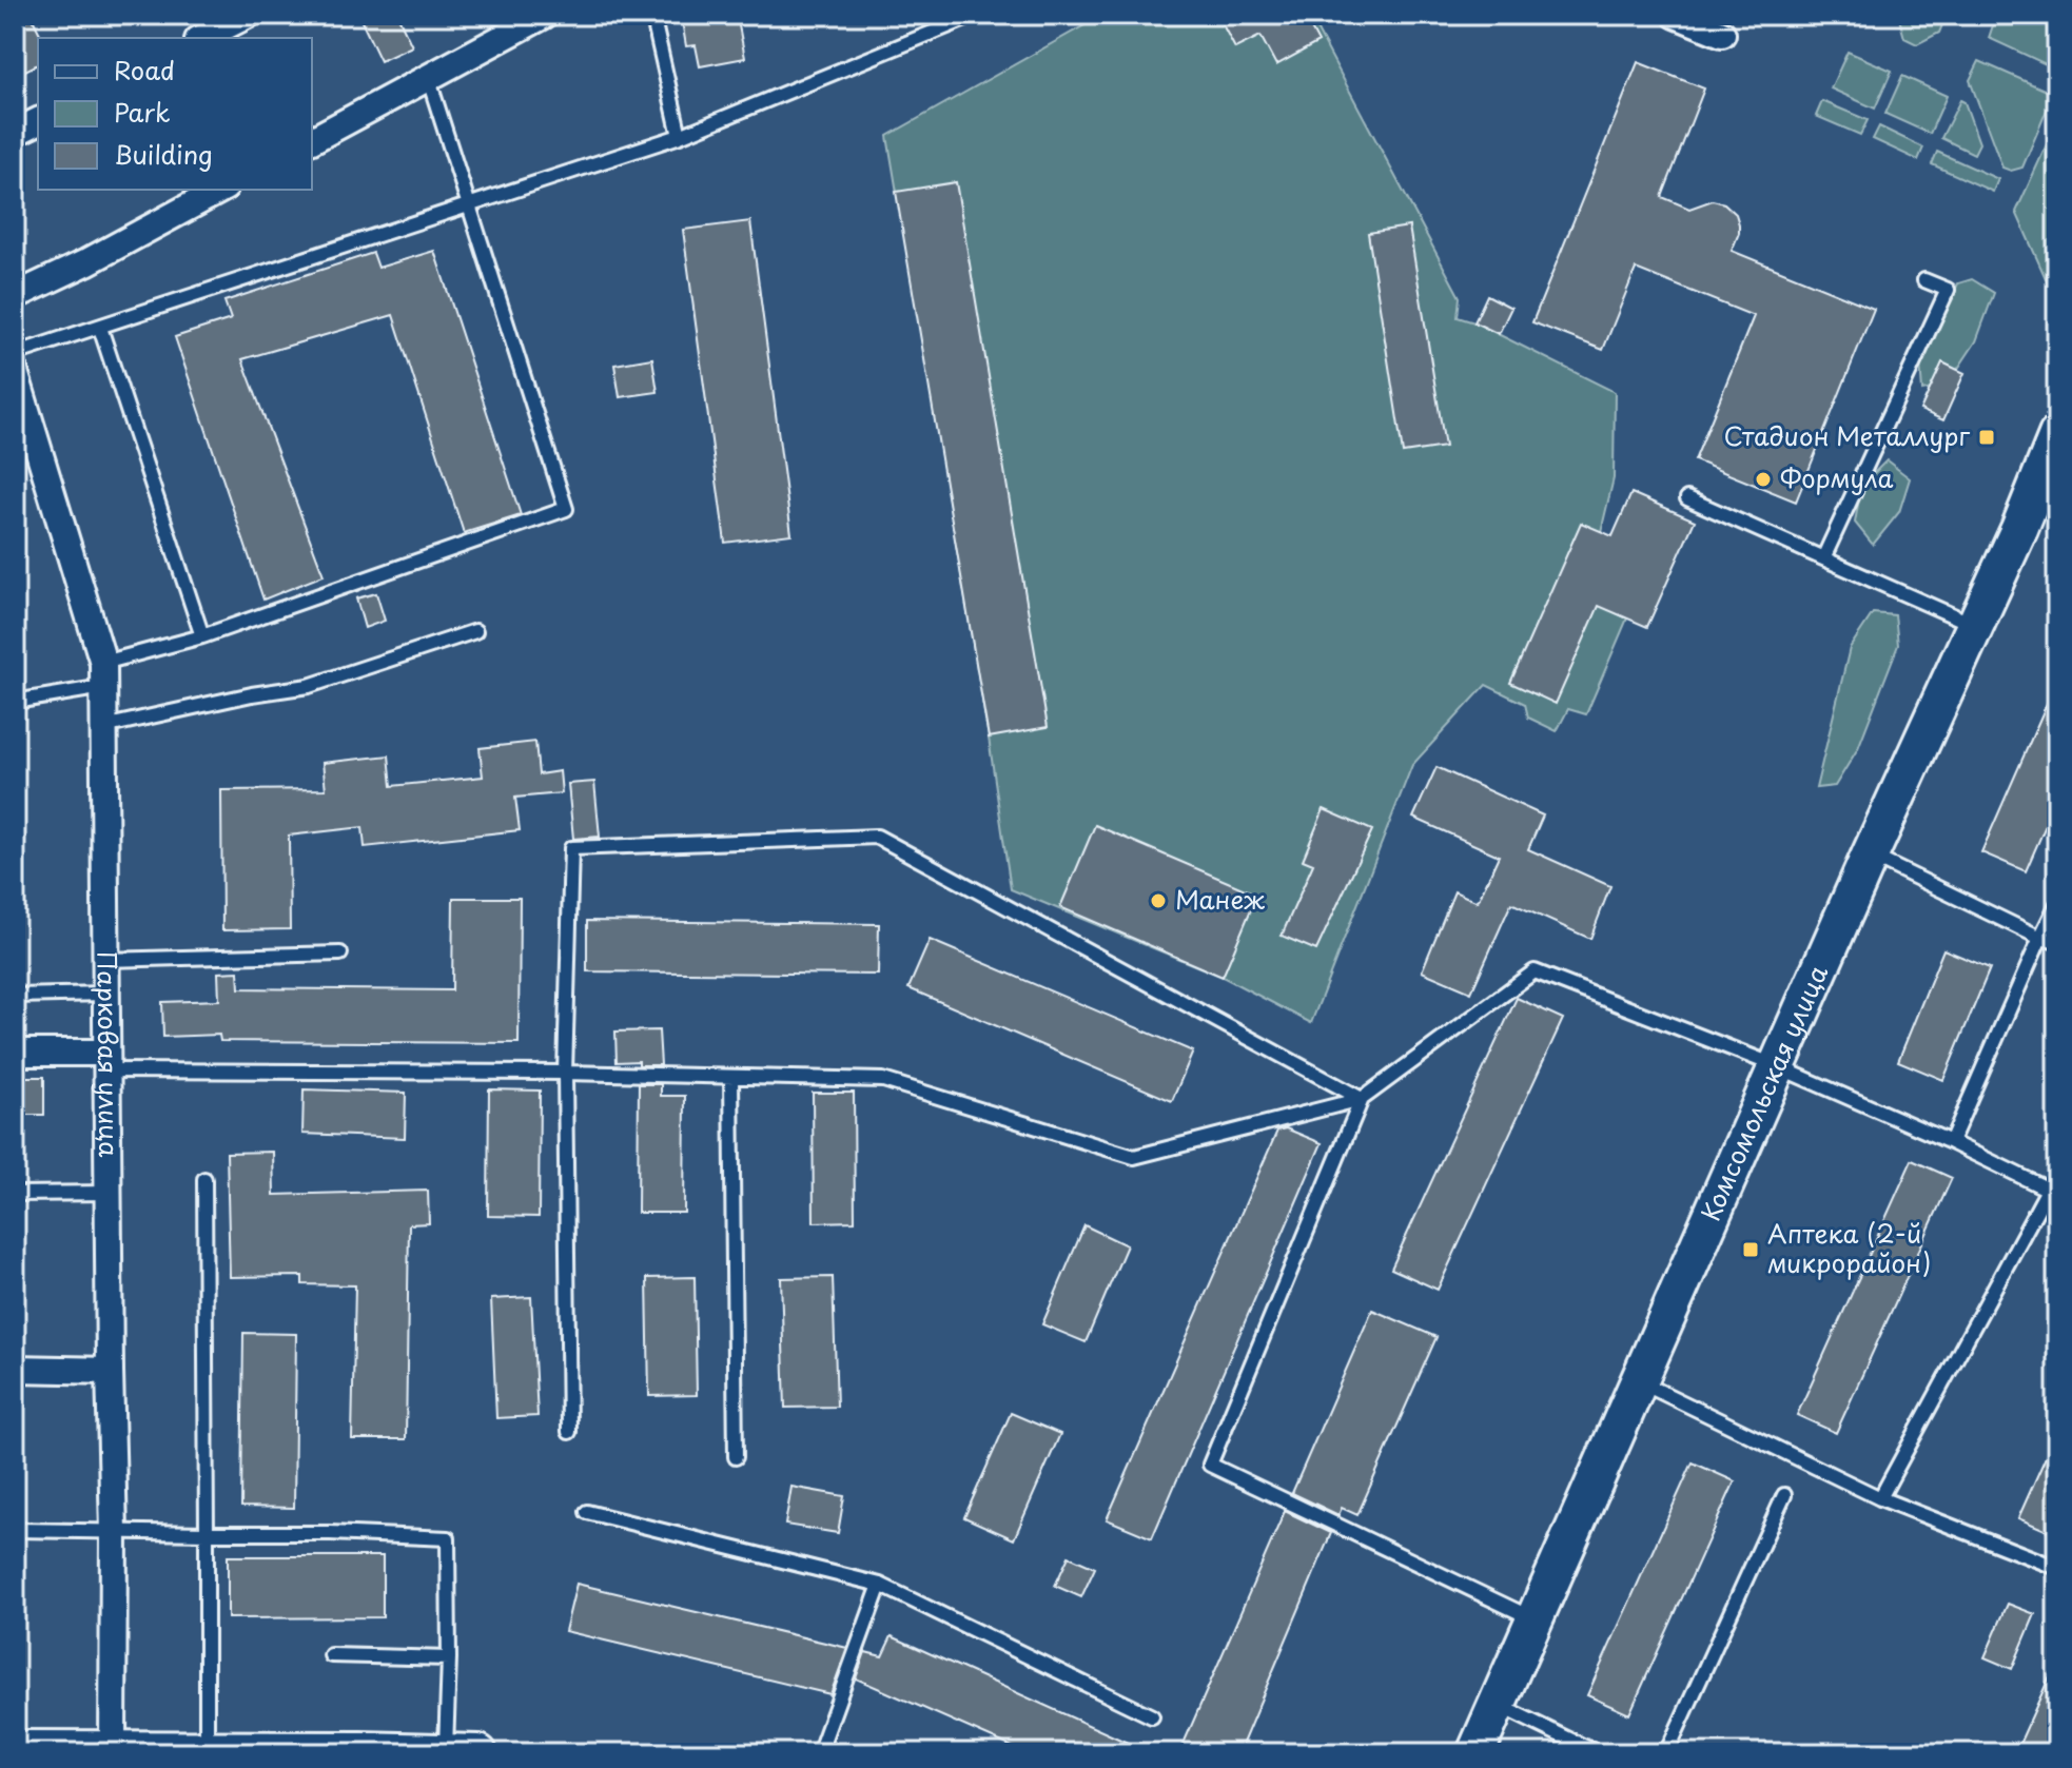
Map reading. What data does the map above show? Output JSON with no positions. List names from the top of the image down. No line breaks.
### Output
{"streets":{"main road":["Комсомольская улица"],"street":["Парковая улица"]},"places":{"transit":["Стадион Металлург","Аптека (2-й микрорайон)"],"other":["Формула","Манеж"]},"legend":["Road","Park","Building"]}
